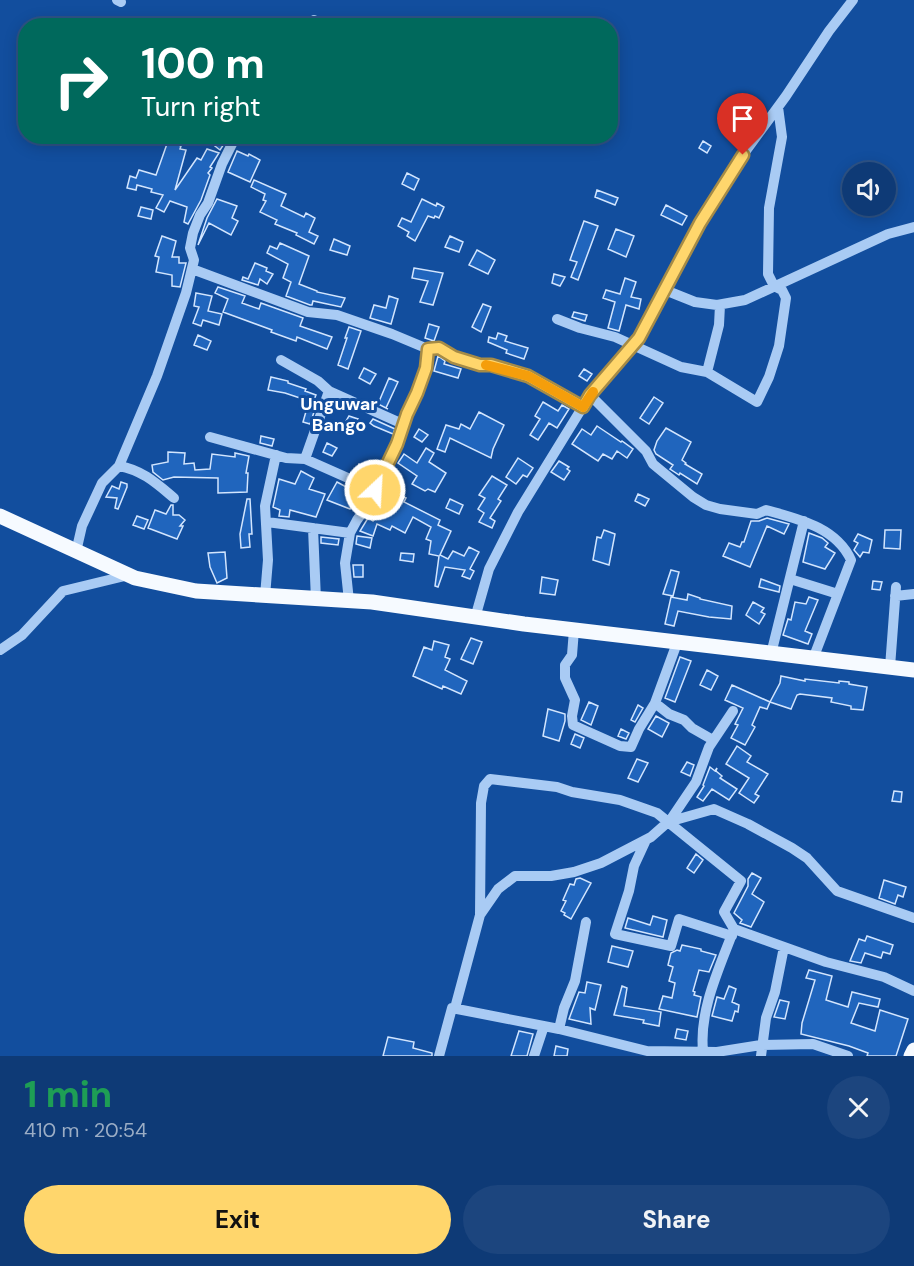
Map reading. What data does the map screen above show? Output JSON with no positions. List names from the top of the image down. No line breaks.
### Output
{"districts":["Unguwar Bango"],"page":{"turn":["100 m","Turn right"],"heading":["1 min","410 m · 20:54"],"buttons":["Exit","Share"]}}
